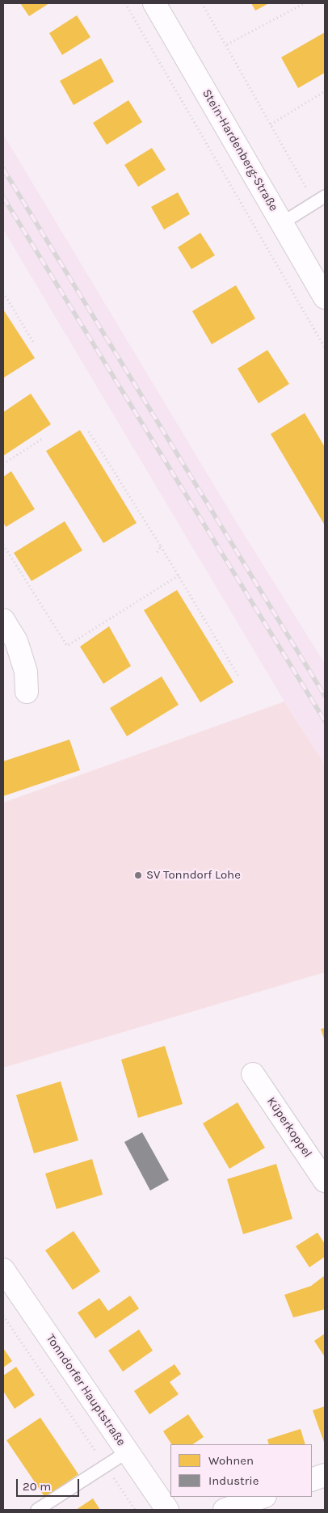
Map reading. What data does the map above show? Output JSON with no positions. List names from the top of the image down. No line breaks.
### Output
{"streets":{"main road":["Stein-Hardenberg-Straße","Küperkoppel","Tonndorfer Hauptstraße"]},"places":["SV Tonndorf Lohe"],"legend":["Wohnen","Industrie"],"scale_bar":"20 m"}
